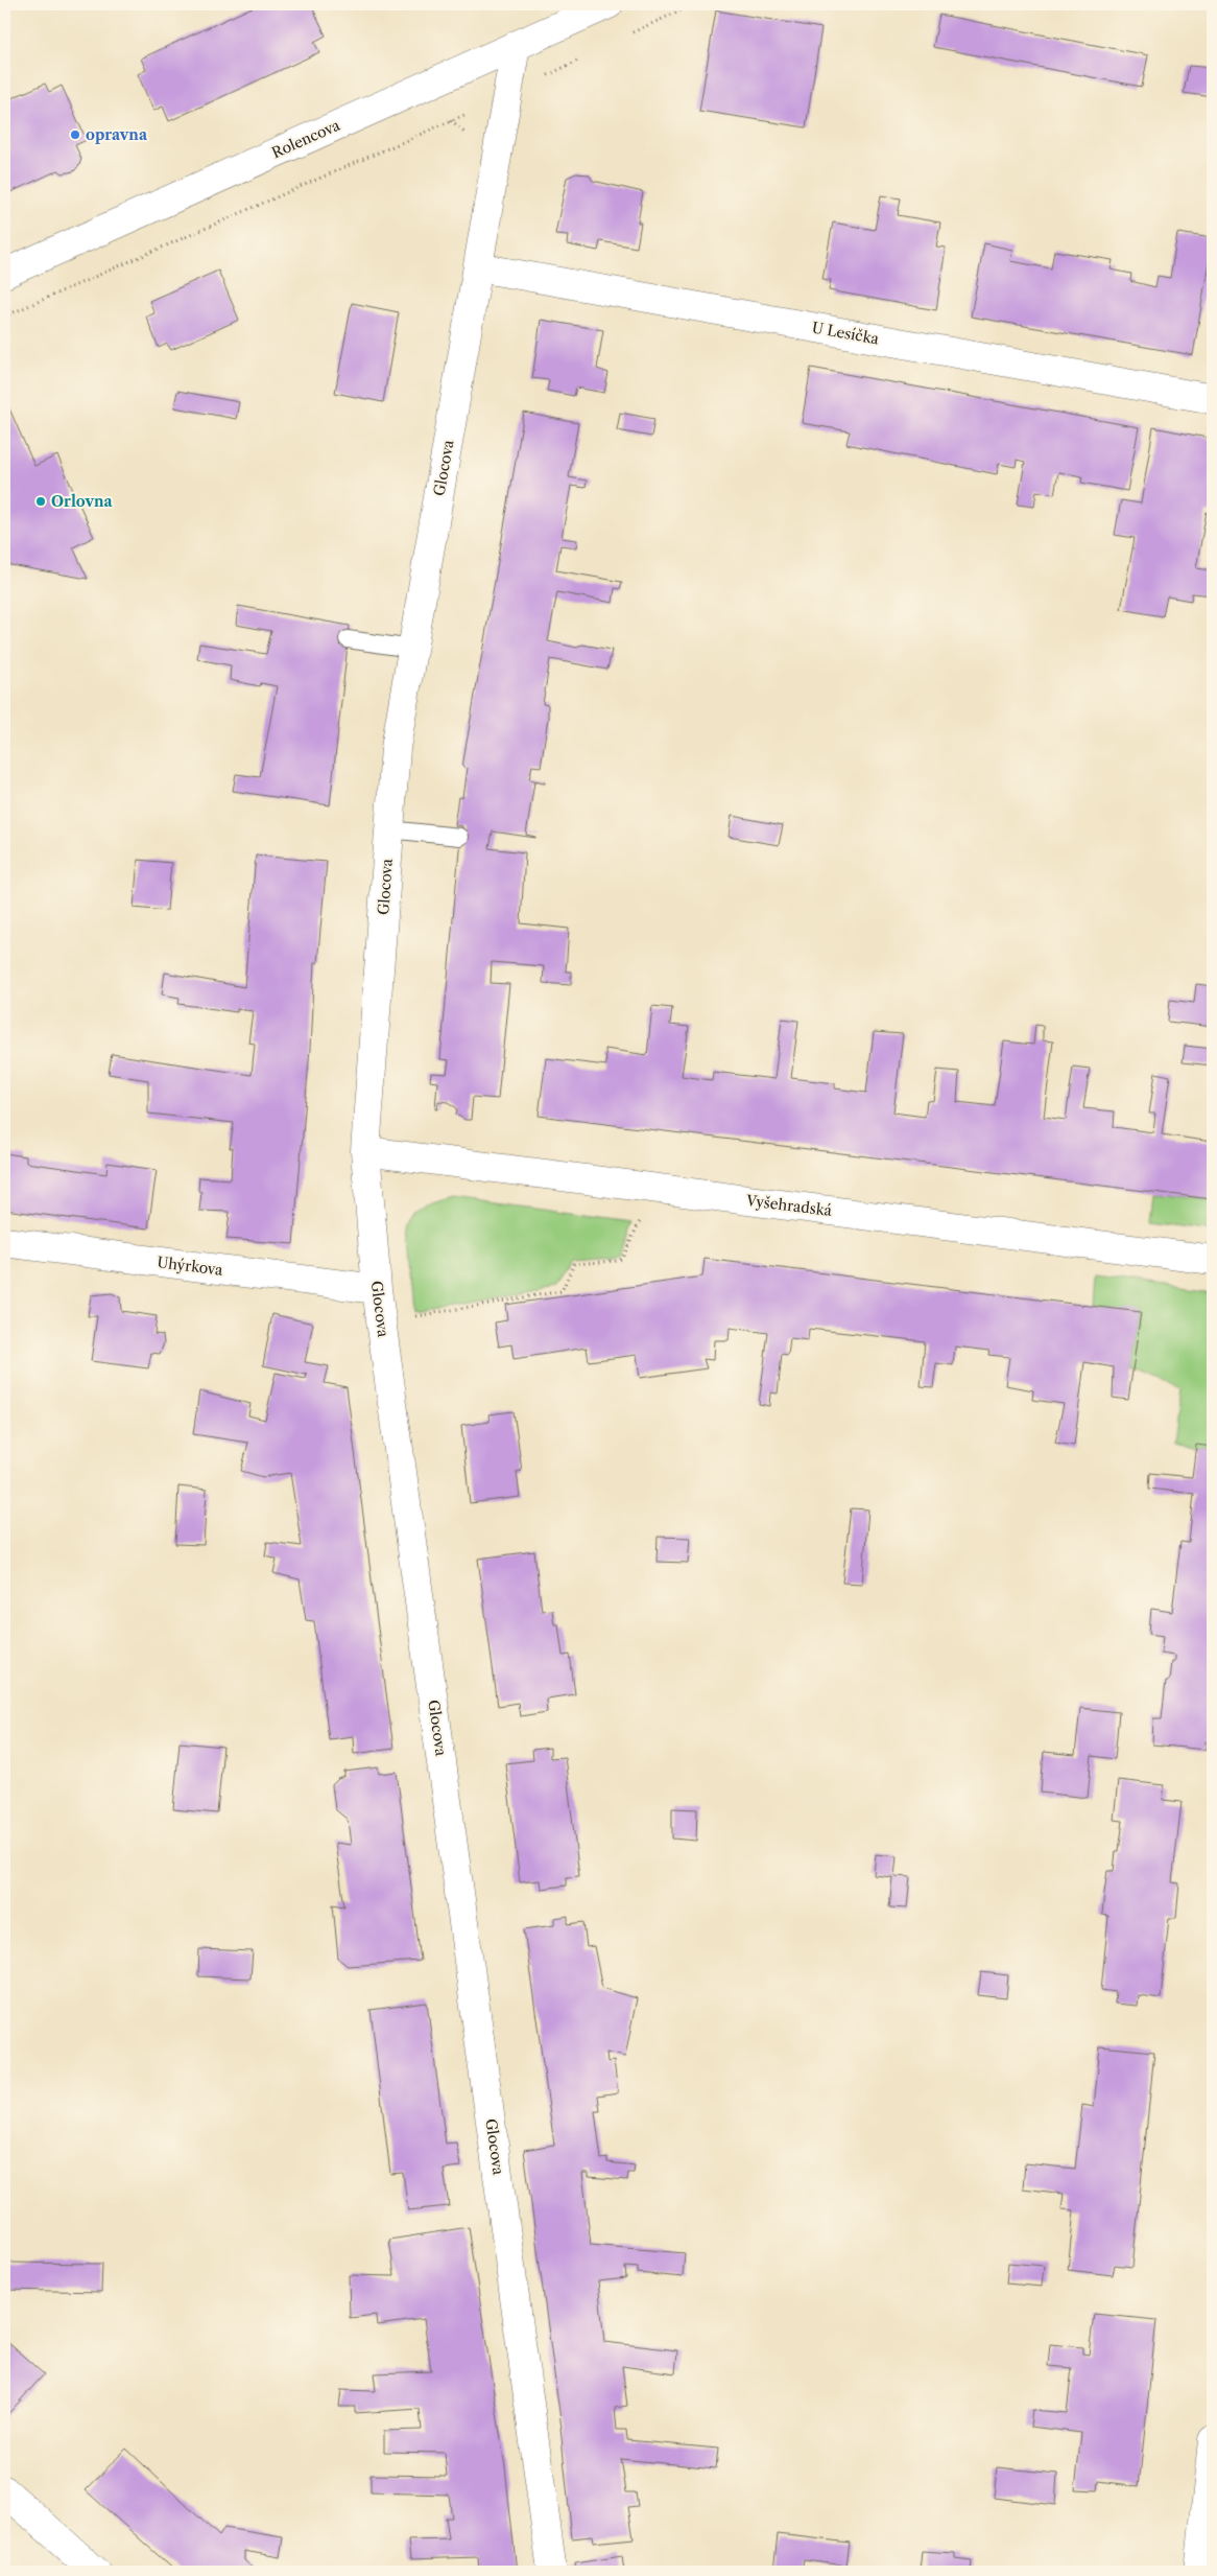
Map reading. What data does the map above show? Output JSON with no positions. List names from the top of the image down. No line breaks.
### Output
{"streets":{"street":["Rolencova","U Lesíčka","Glocova","Vyšehradská","Uhýrkova"]},"crossings":[["Rolencova","Glocova"],["U Lesíčka","Glocova"],["Glocova","Vyšehradská"],["Glocova","Uhýrkova"]],"places":["opravna","Orlovna"]}
